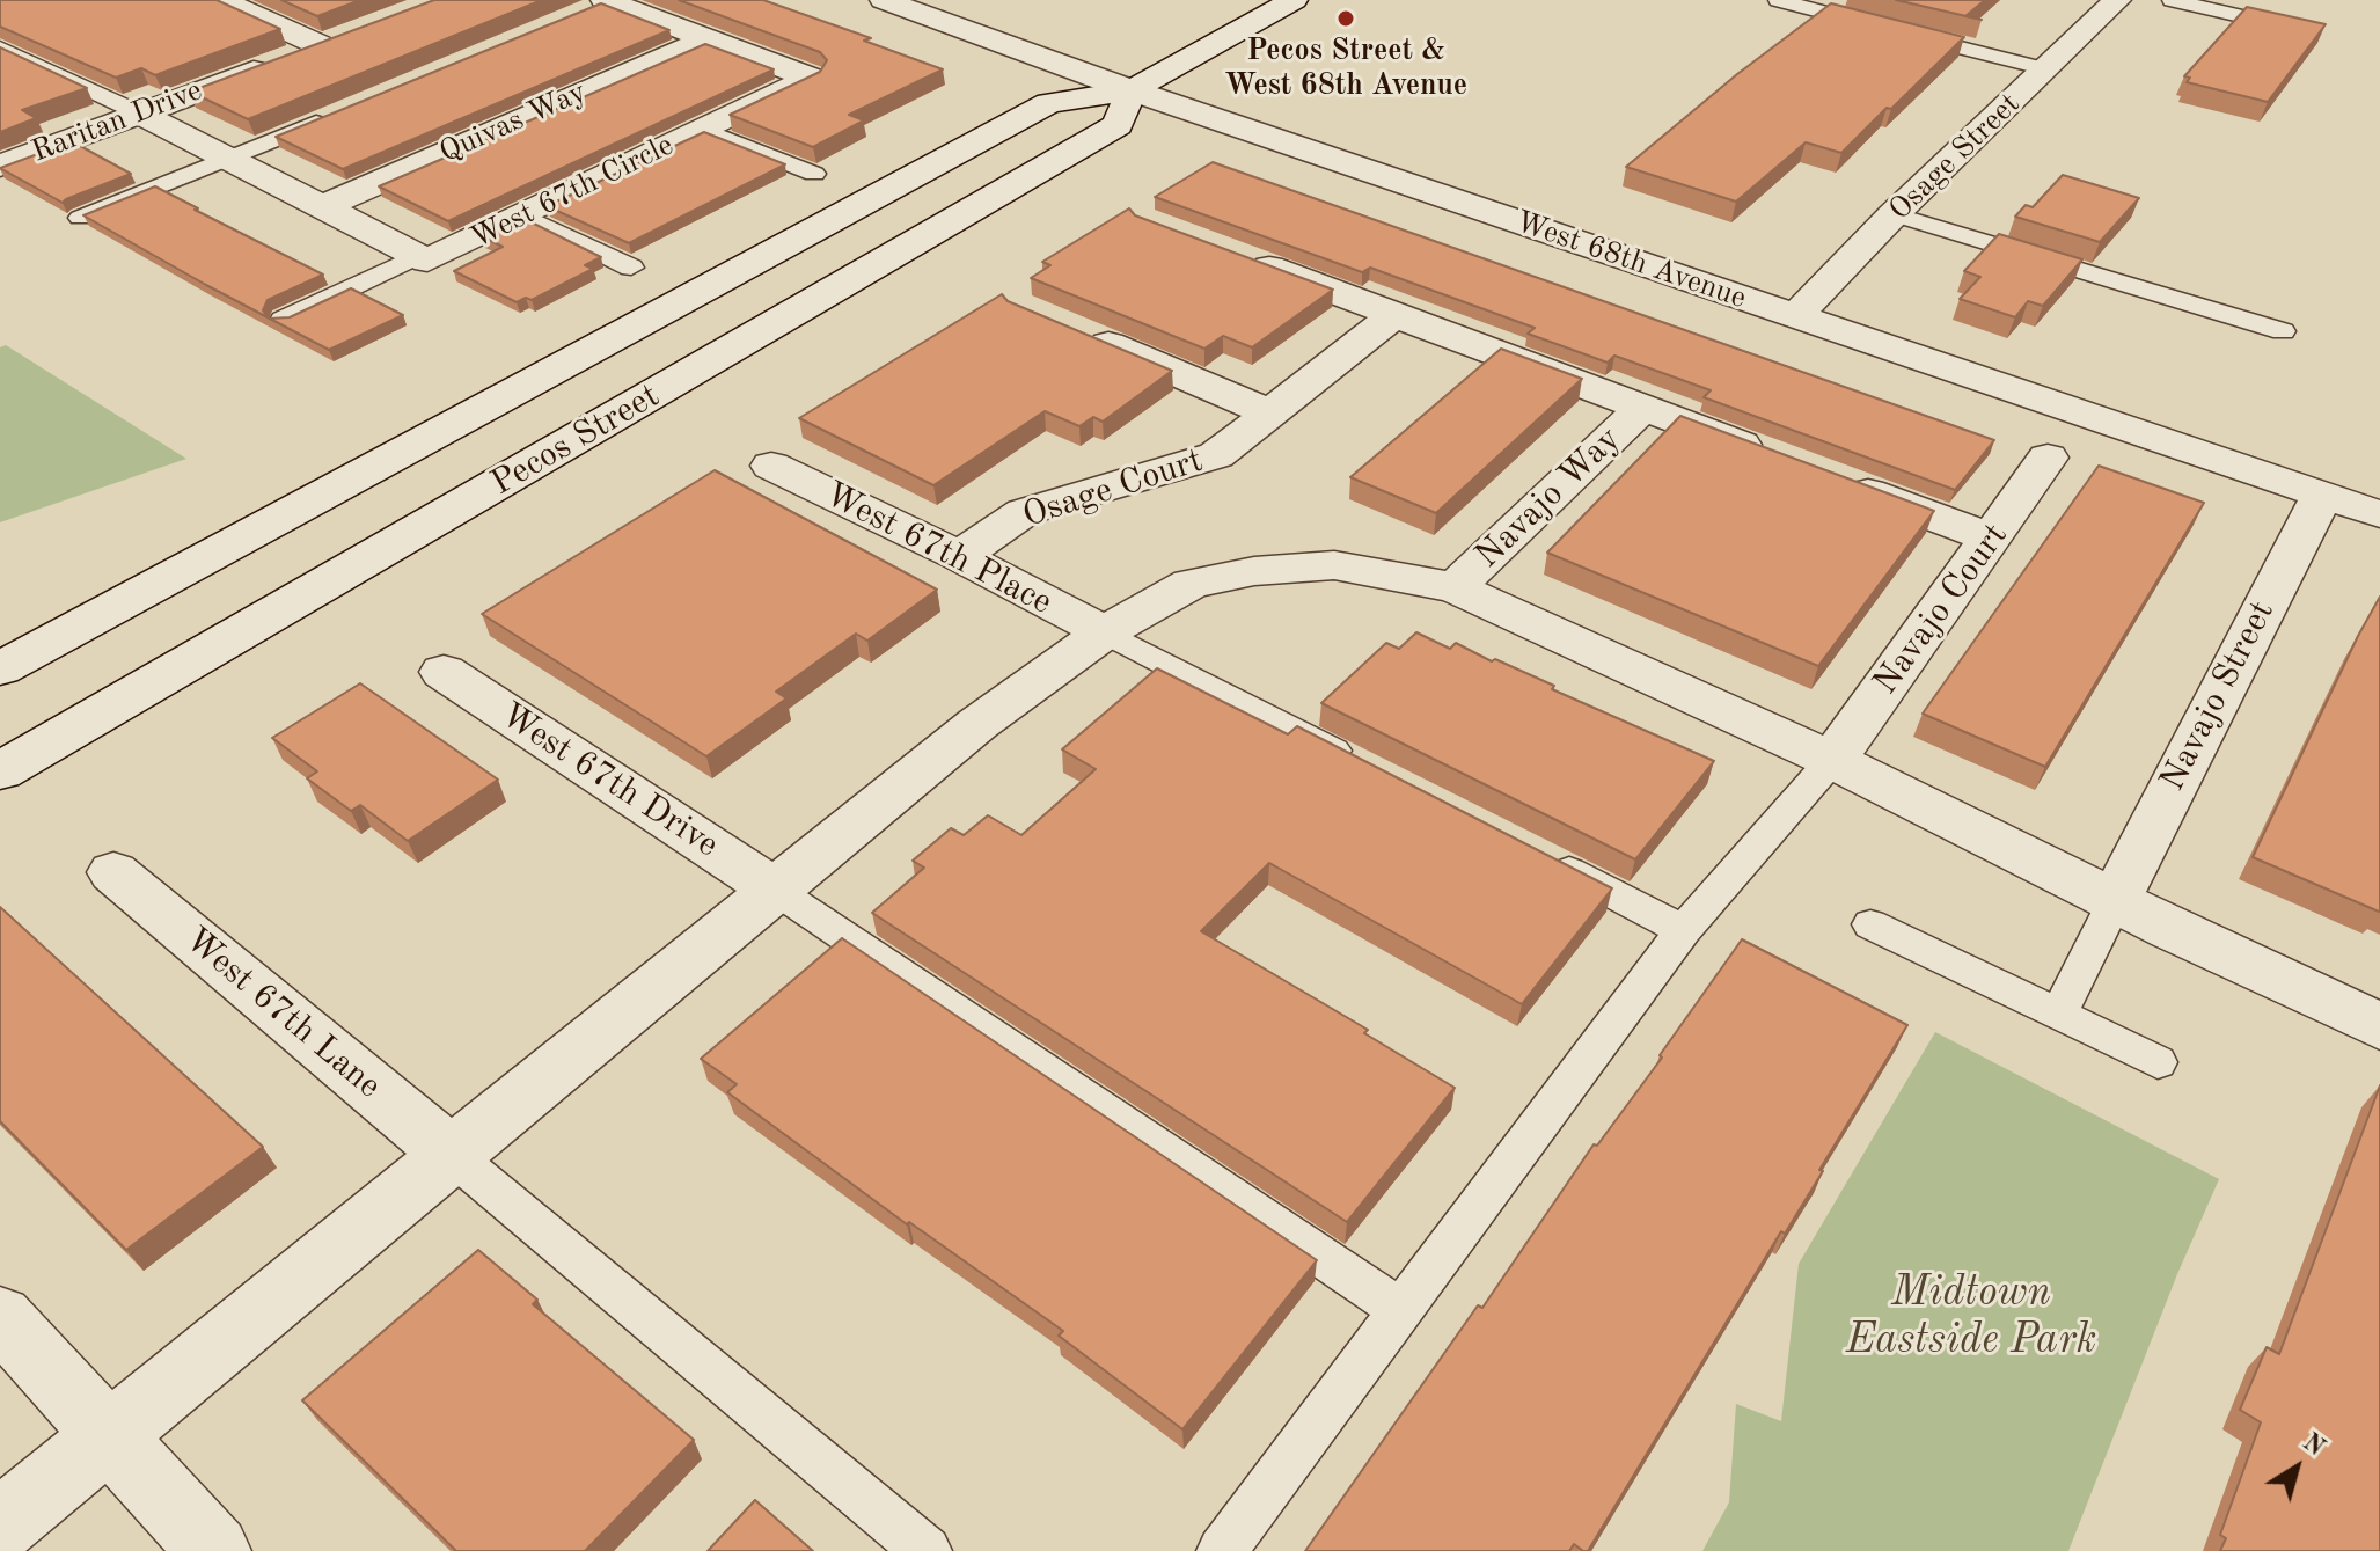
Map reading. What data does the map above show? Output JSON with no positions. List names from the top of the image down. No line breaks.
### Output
{"streets":{"street":["Raritan Drive","Quivas Way","Osage Street","West 67th Circle","West 68th Avenue","Pecos Street","Osage Court","Navajo Way","West 67th Place","Navajo Court","Navajo Street","West 67th Drive","West 67th Lane"]},"crossings":[["Quivas Way","West 67th Circle"],["Osage Street","West 68th Avenue"],["West 68th Avenue","Pecos Street"],["West 68th Avenue","Navajo Street"],["Osage Court","West 67th Place"]],"parks":["Midtown Eastside Park"],"places":["Pecos Street & West 68th Avenue"],"north":"top right"}
